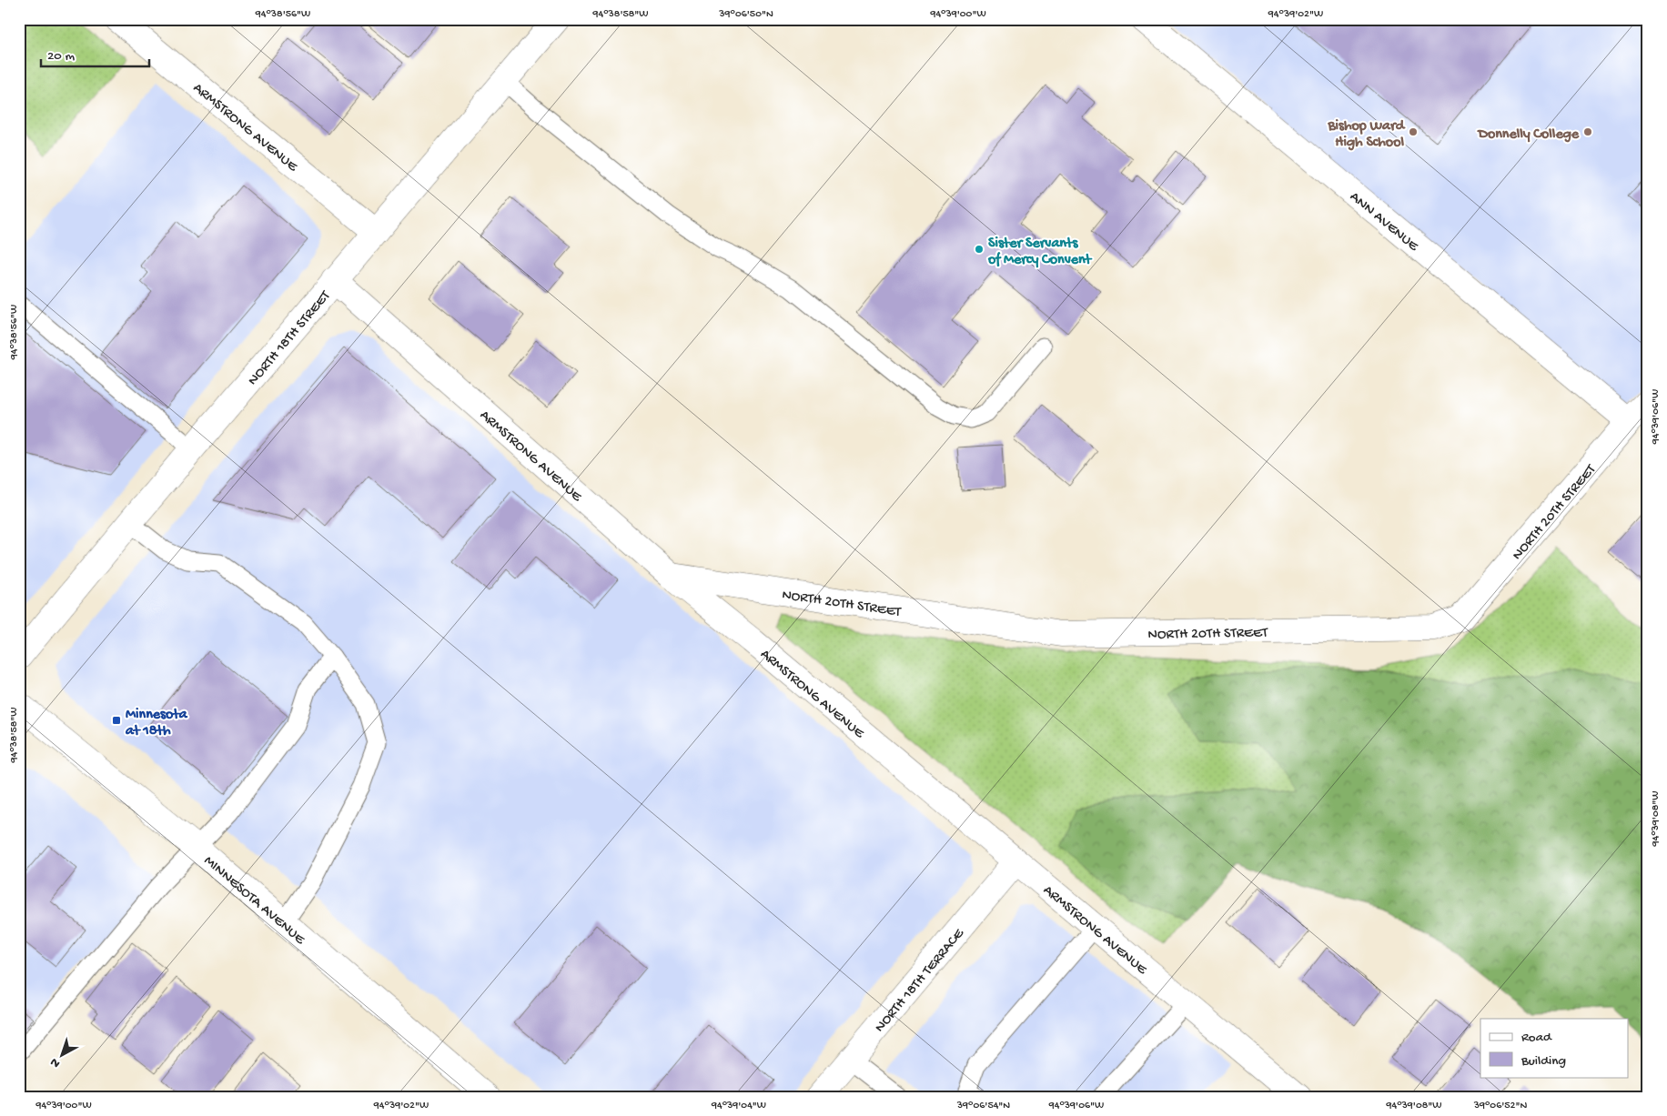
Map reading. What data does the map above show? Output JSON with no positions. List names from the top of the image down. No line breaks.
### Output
{"streets":{"street":["ARMSTRONG AVENUE","ANN AVENUE","NORTH 18TH STREET","NORTH 20TH STREET","MINNESOTA AVENUE","NORTH 18TH TERRACE"]},"crossings":[["ARMSTRONG AVENUE","NORTH 18TH STREET"],["ARMSTRONG AVENUE","NORTH 20TH STREET"],["ARMSTRONG AVENUE","NORTH 18TH TERRACE"],["ANN AVENUE","NORTH 20TH STREET"]],"places":{"other":["Bishop Ward High School","Donnelly College","Sister Servants of Mercy Convent"],"transit":["Minnesota at 18th"]},"legend":["Road","Building"],"scale_bar":"20 m","north":"bottom left","coordinates":["94°38'56\"W","94°38'58\"W","39°06'50\"N","94°39'00\"W","94°39'02\"W","94°39'06\"W","94°39'08\"W","94°39'04\"W","39°06'54\"N","39°06'52\"N"]}
